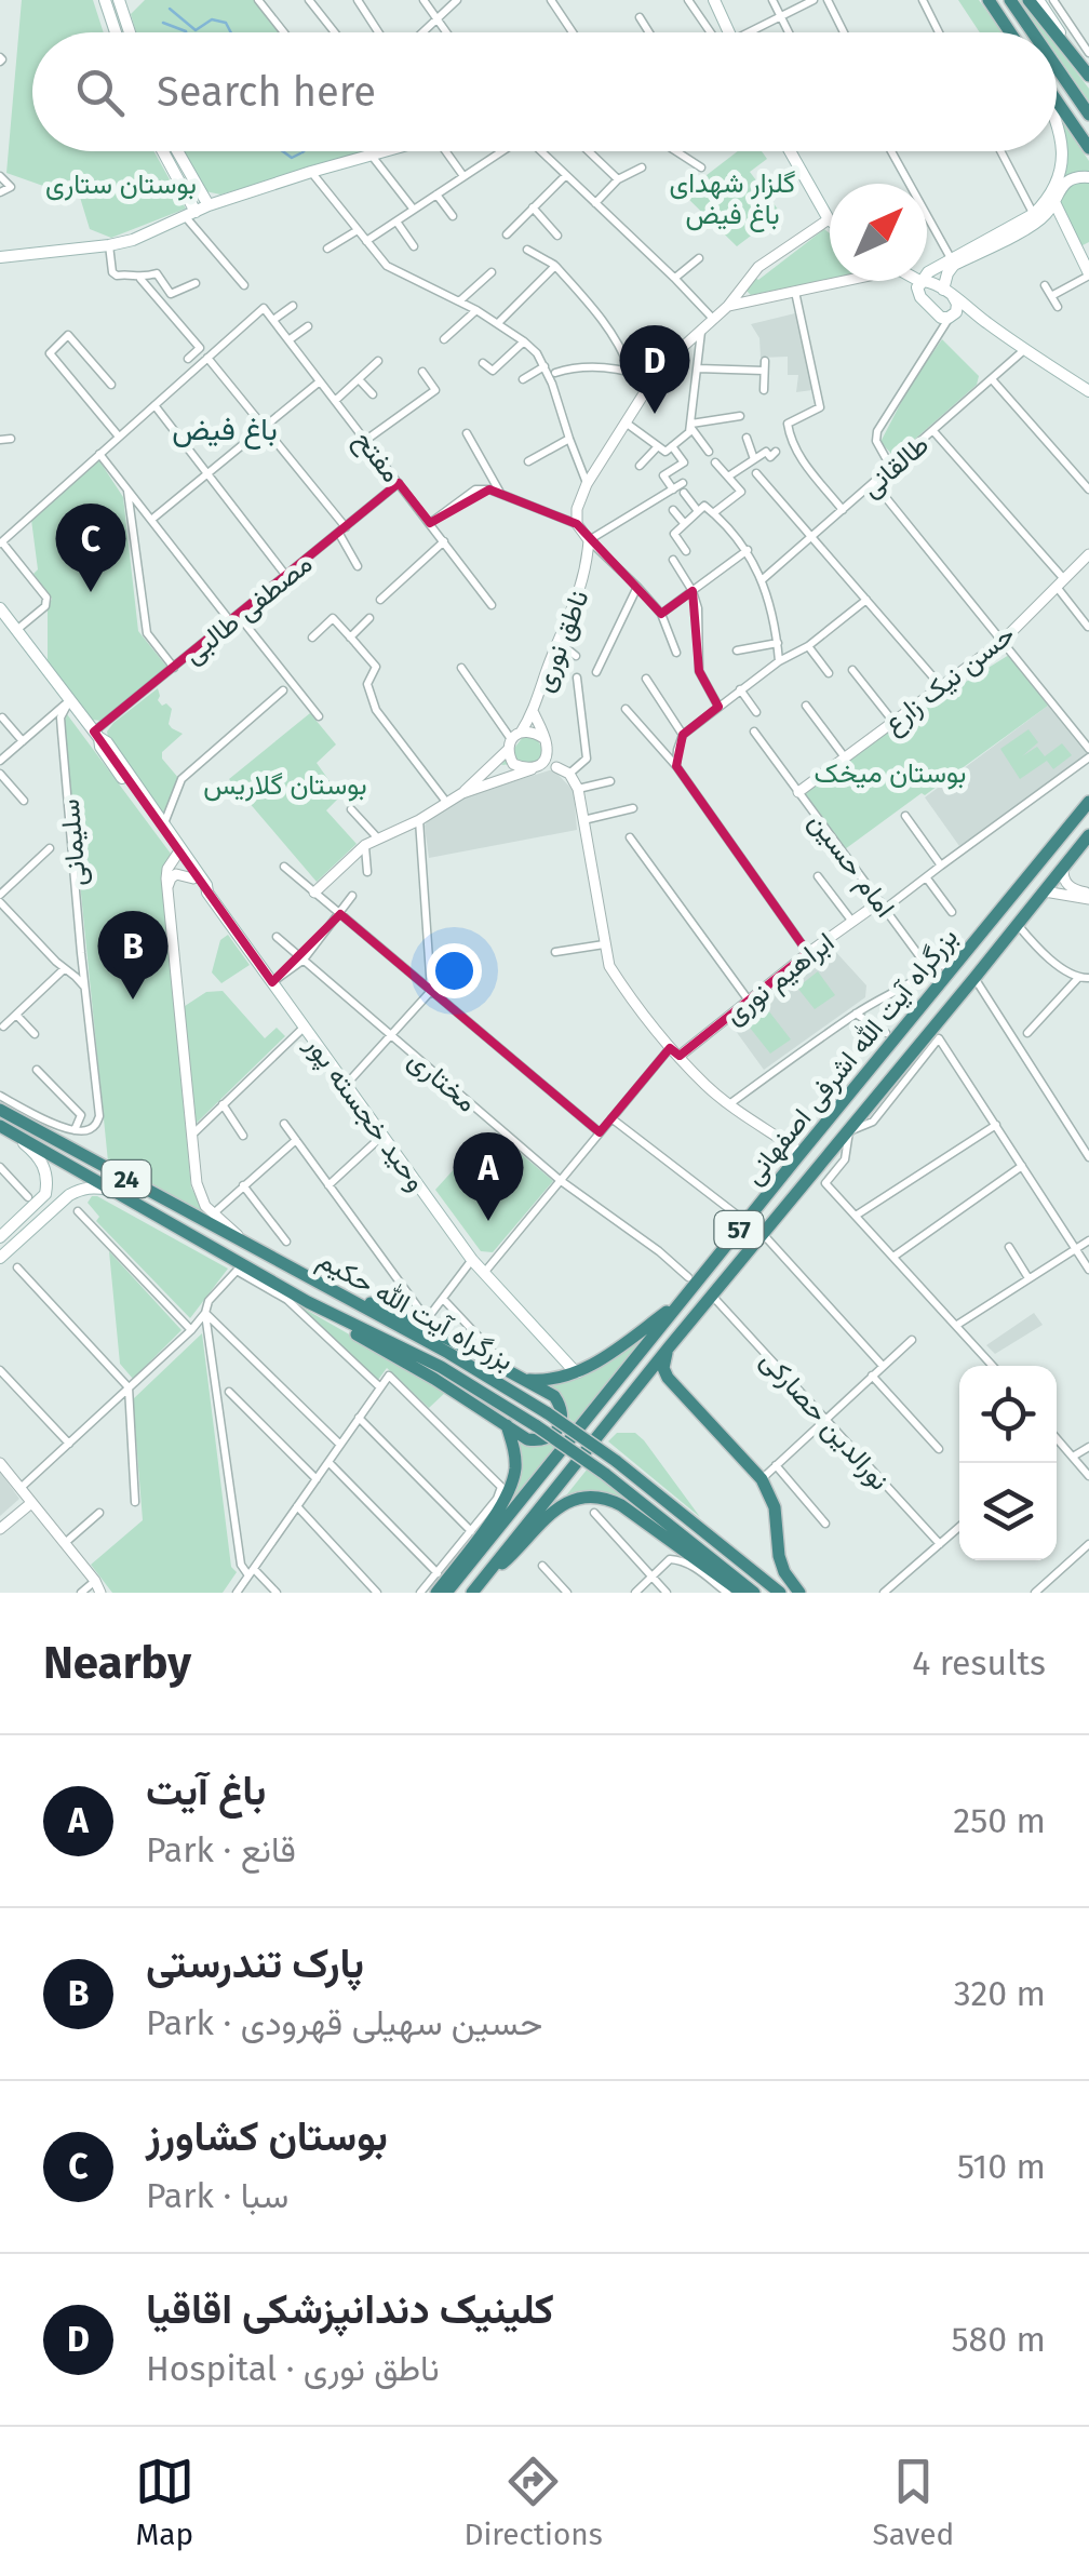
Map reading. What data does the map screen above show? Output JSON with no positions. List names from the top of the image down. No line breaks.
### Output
{"streets":{"highway":["بزرگراه آیت الله اشرفی اصفهانی","24","57","بزرگراه آیت الله حکیم"],"main road":["وحید خجسته پور"],"street":["مفتح","طالقانی","مصطفی طالبی","ناطق نوری","حسن نیک زارع","سلیمانی","امام حسین","ابراهیم نوری","مختاری","نورالدین حصارکی"]},"crossings":[["مفتح","مصطفی طالبی"],["مصطفی طالبی","وحید خجسته پور"],["حسن نیک زارع","امام حسین"],["سلیمانی","وحید خجسته پور"],["امام حسین","ابراهیم نوری"],["امام حسین","بزرگراه آیت الله اشرفی اصفهانی"],["بزرگراه آیت الله اشرفی اصفهانی","نورالدین حصارکی"]],"districts":["باغ فیض"],"parks":["گلزار شهدای باغ فیض","بوستان ستاری","بوستان میخک","بوستان گلاریس"],"north":"top right","page":{"search":"Search here","pins":["D","C","B","A"],"heading":["Nearby","4 results"],"list":[{"mark":"A","name":"باغ آیت","note":"Park · قانع","value":"250 m"},{"mark":"B","name":"پارک تندرستی","note":"Park · حسین سهیلی قهرودی","value":"320 m"},{"mark":"C","name":"بوستان کشاورز","note":"Park · سبا","value":"510 m"},{"mark":"D","name":"کلینیک دندانپزشکی اقاقیا","note":"Hospital · ناطق نوری","value":"580 m"}],"nav":["Map","Directions","Saved"]}}
